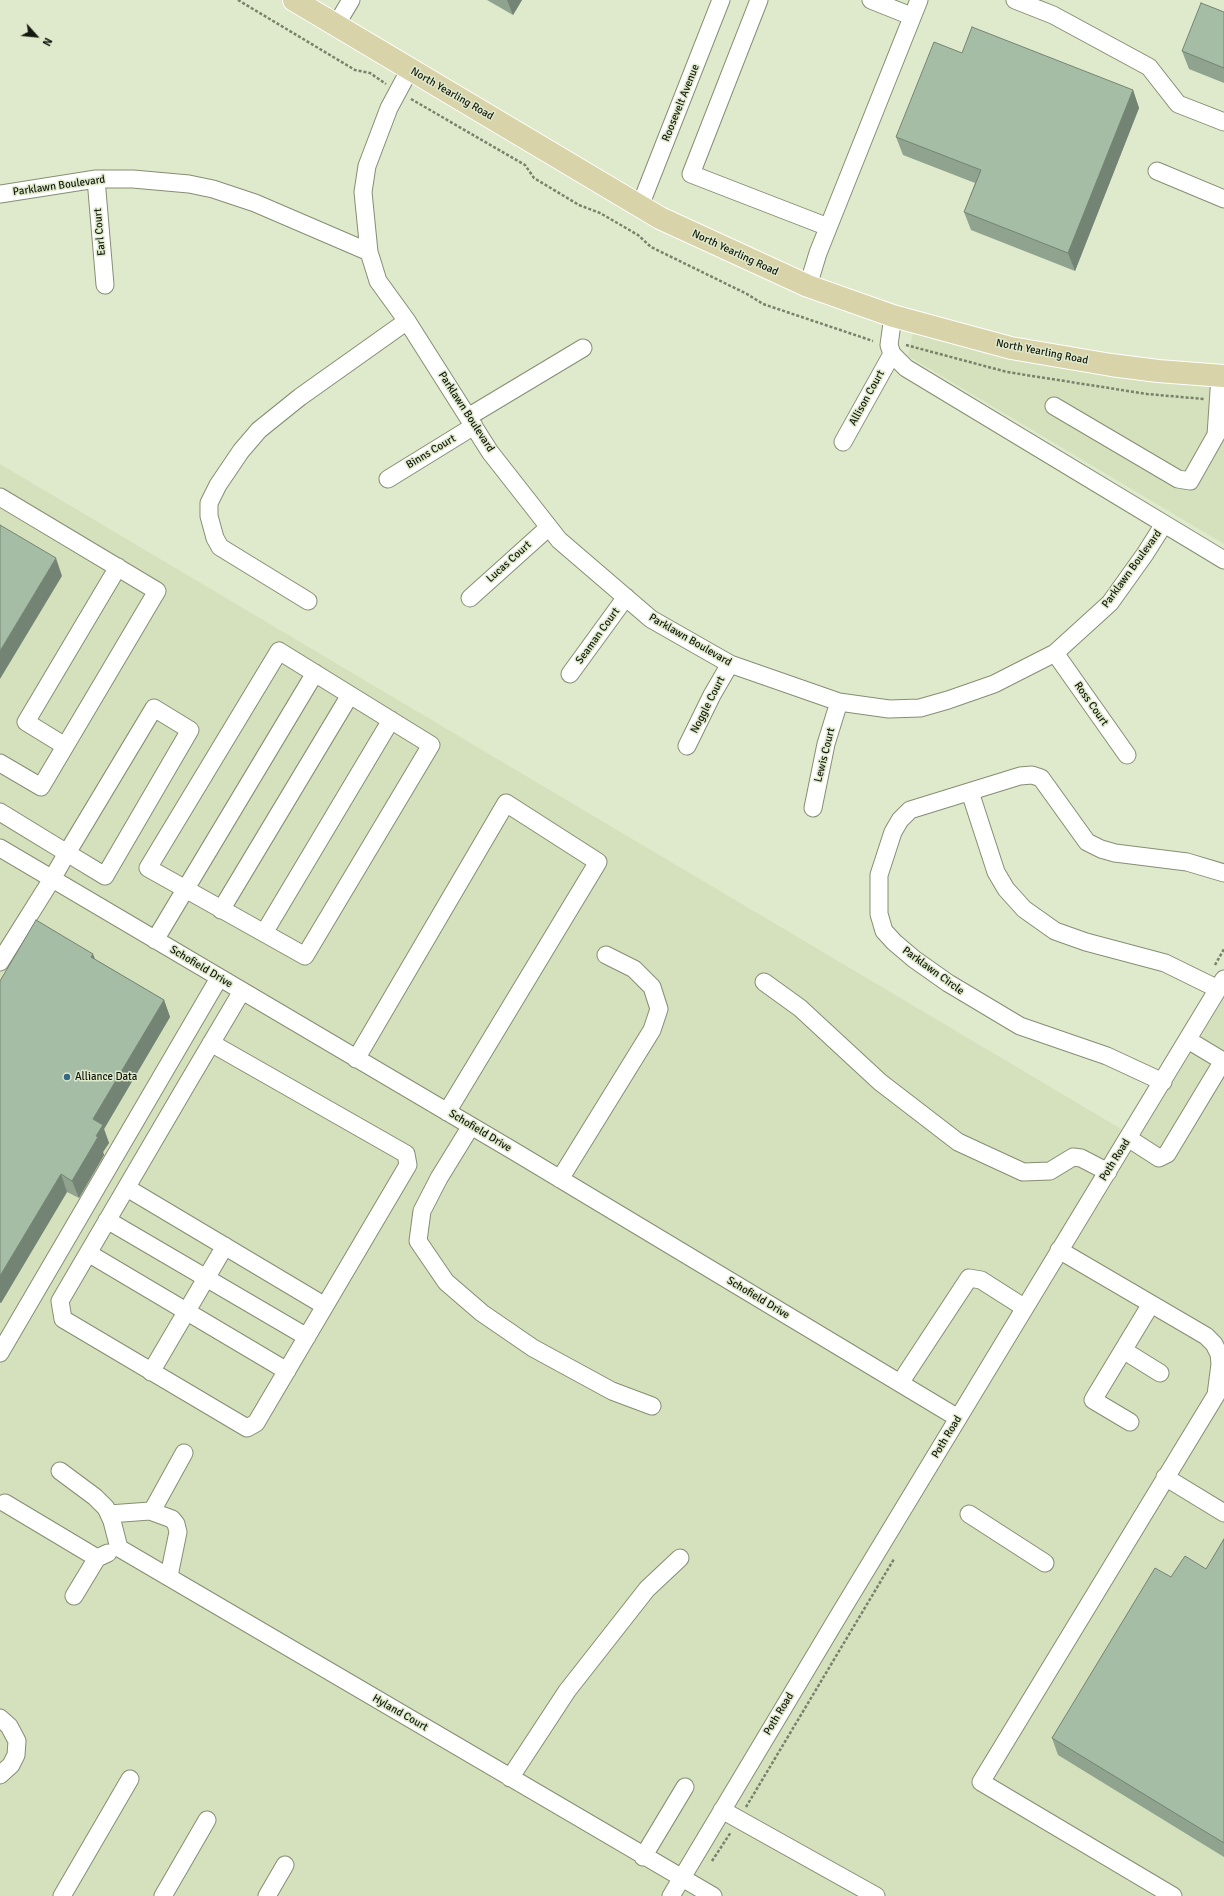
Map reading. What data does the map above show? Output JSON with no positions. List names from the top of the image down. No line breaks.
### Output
{"streets":{"main road":["North Yearling Road"],"street":["Roosevelt Avenue","Parklawn Boulevard","Earl Court","Allison Court","Binns Court","Lucas Court","Seaman Court","Ross Court","Noggle Court","Lewis Court","Schofield Drive","Parklawn Circle","Poth Road","Hyland Court"]},"crossings":[["North Yearling Road","Roosevelt Avenue"],["North Yearling Road","Parklawn Boulevard"],["Parklawn Boulevard","Earl Court"],["Parklawn Boulevard","Allison Court"],["Parklawn Boulevard","Binns Court"],["Parklawn Boulevard","Lucas Court"],["Parklawn Boulevard","Seaman Court"],["Parklawn Boulevard","Ross Court"],["Parklawn Boulevard","Noggle Court"],["Parklawn Boulevard","Lewis Court"],["Schofield Drive","Poth Road"],["Parklawn Circle","Poth Road"],["Poth Road","Hyland Court"]],"places":["Alliance Data"],"north":"bottom right"}
